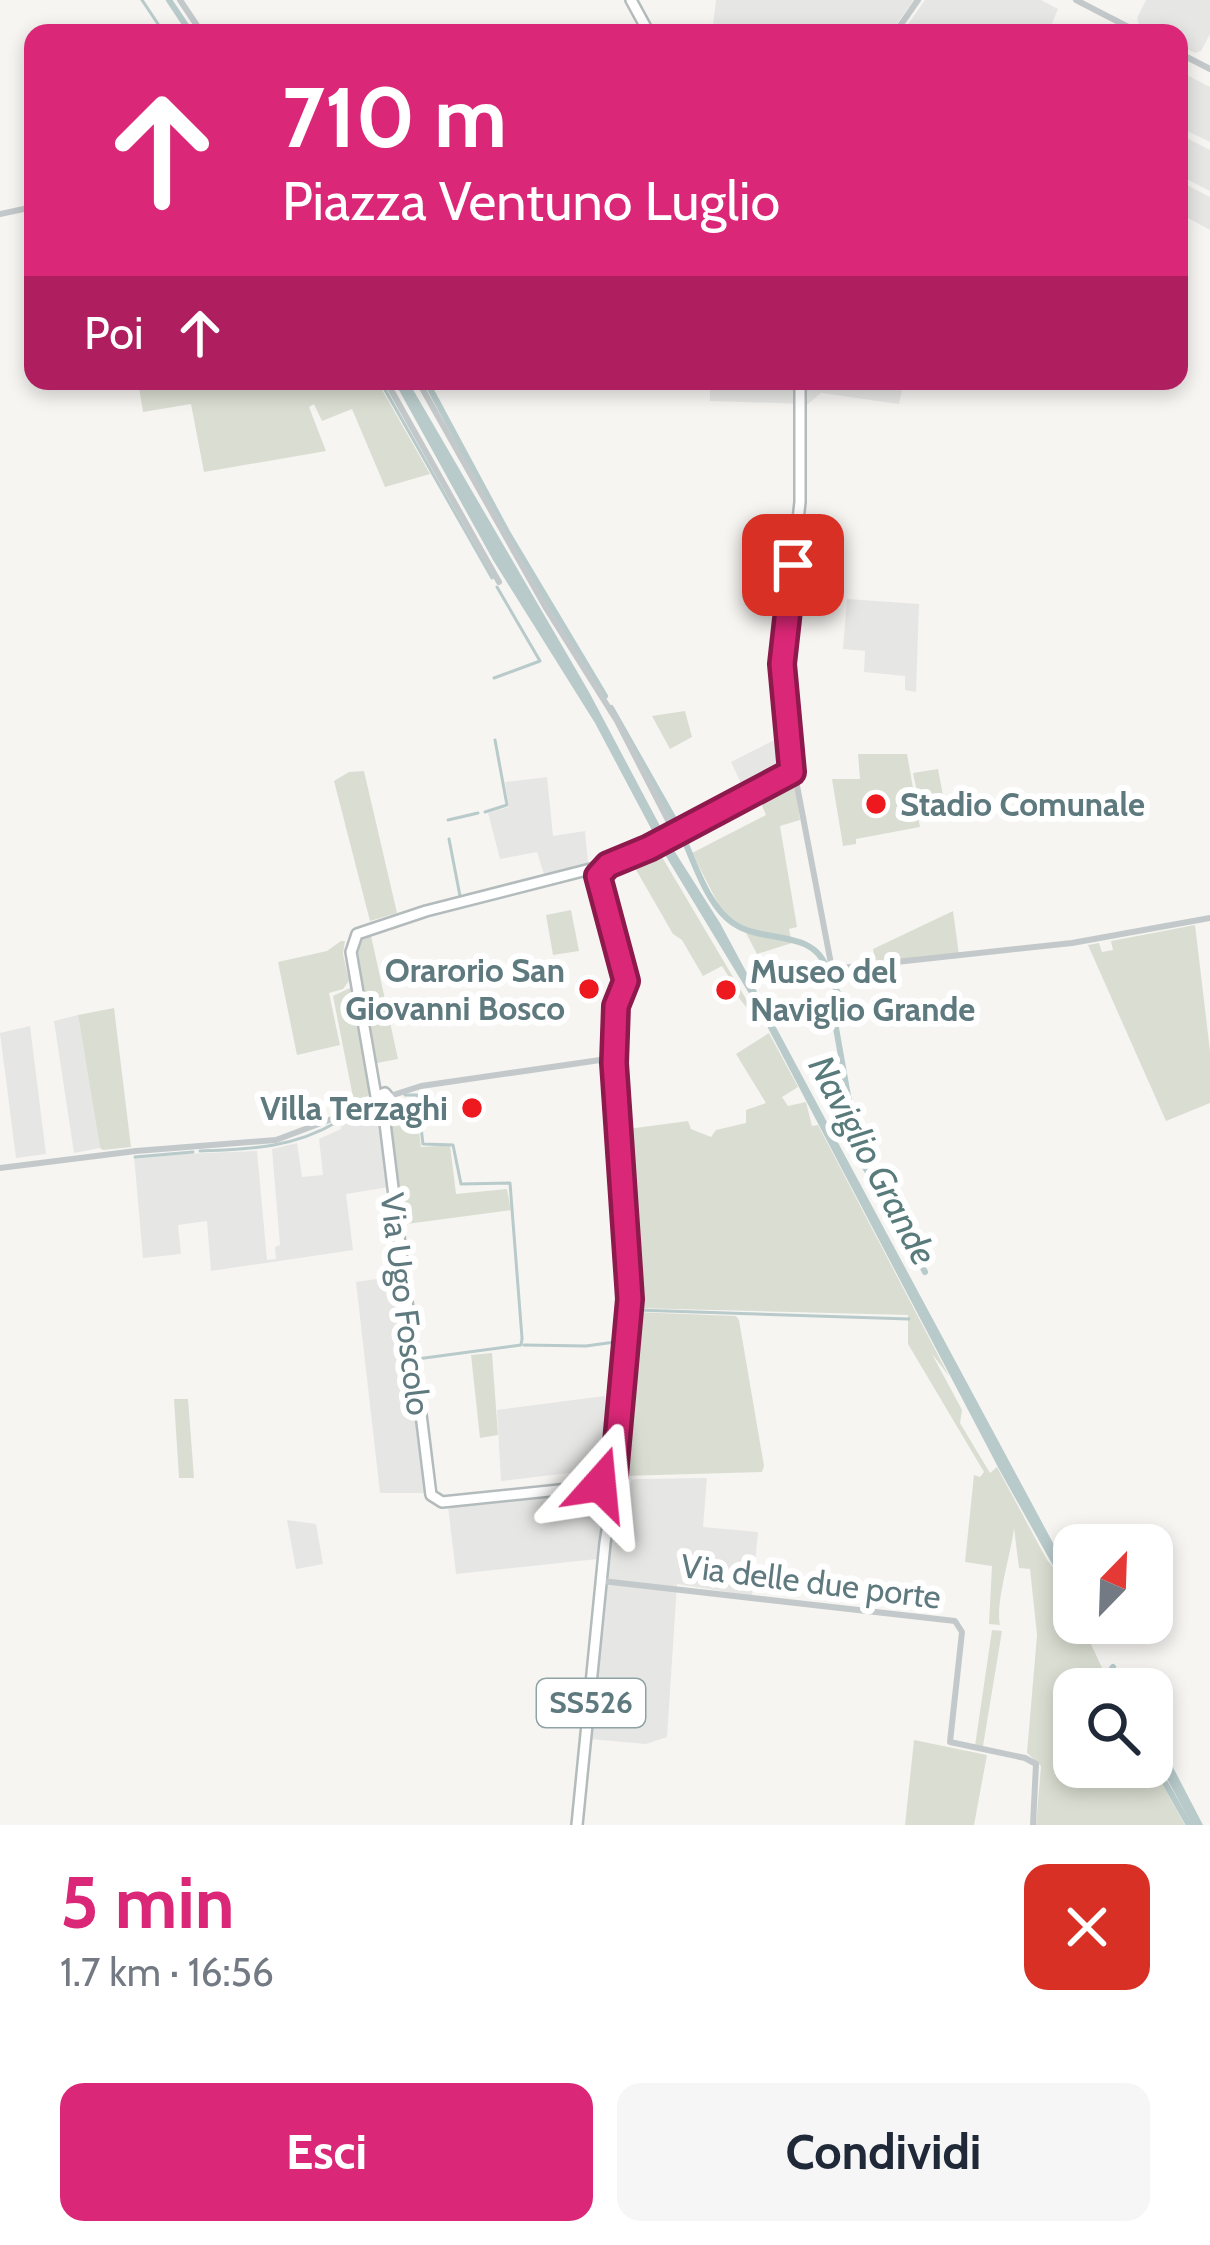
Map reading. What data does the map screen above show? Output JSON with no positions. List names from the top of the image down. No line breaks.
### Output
{"streets":{"main road":["Via Ugo Foscolo","SS526"],"street":["Via delle due porte"]},"crossings":[["Via Ugo Foscolo","SS526"],["Via delle due porte","SS526"]],"water":["Naviglio Grande"],"places":["Stadio Comunale","Orarorio San Giovanni Bosco","Museo del Naviglio Grande","Villa Terzaghi"],"north":"top right","page":{"turn":["710 m","Piazza Ventuno Luglio"],"then":"Poi","heading":["5 min","1.7 km · 16:56"],"buttons":["Esci","Condividi"]}}
